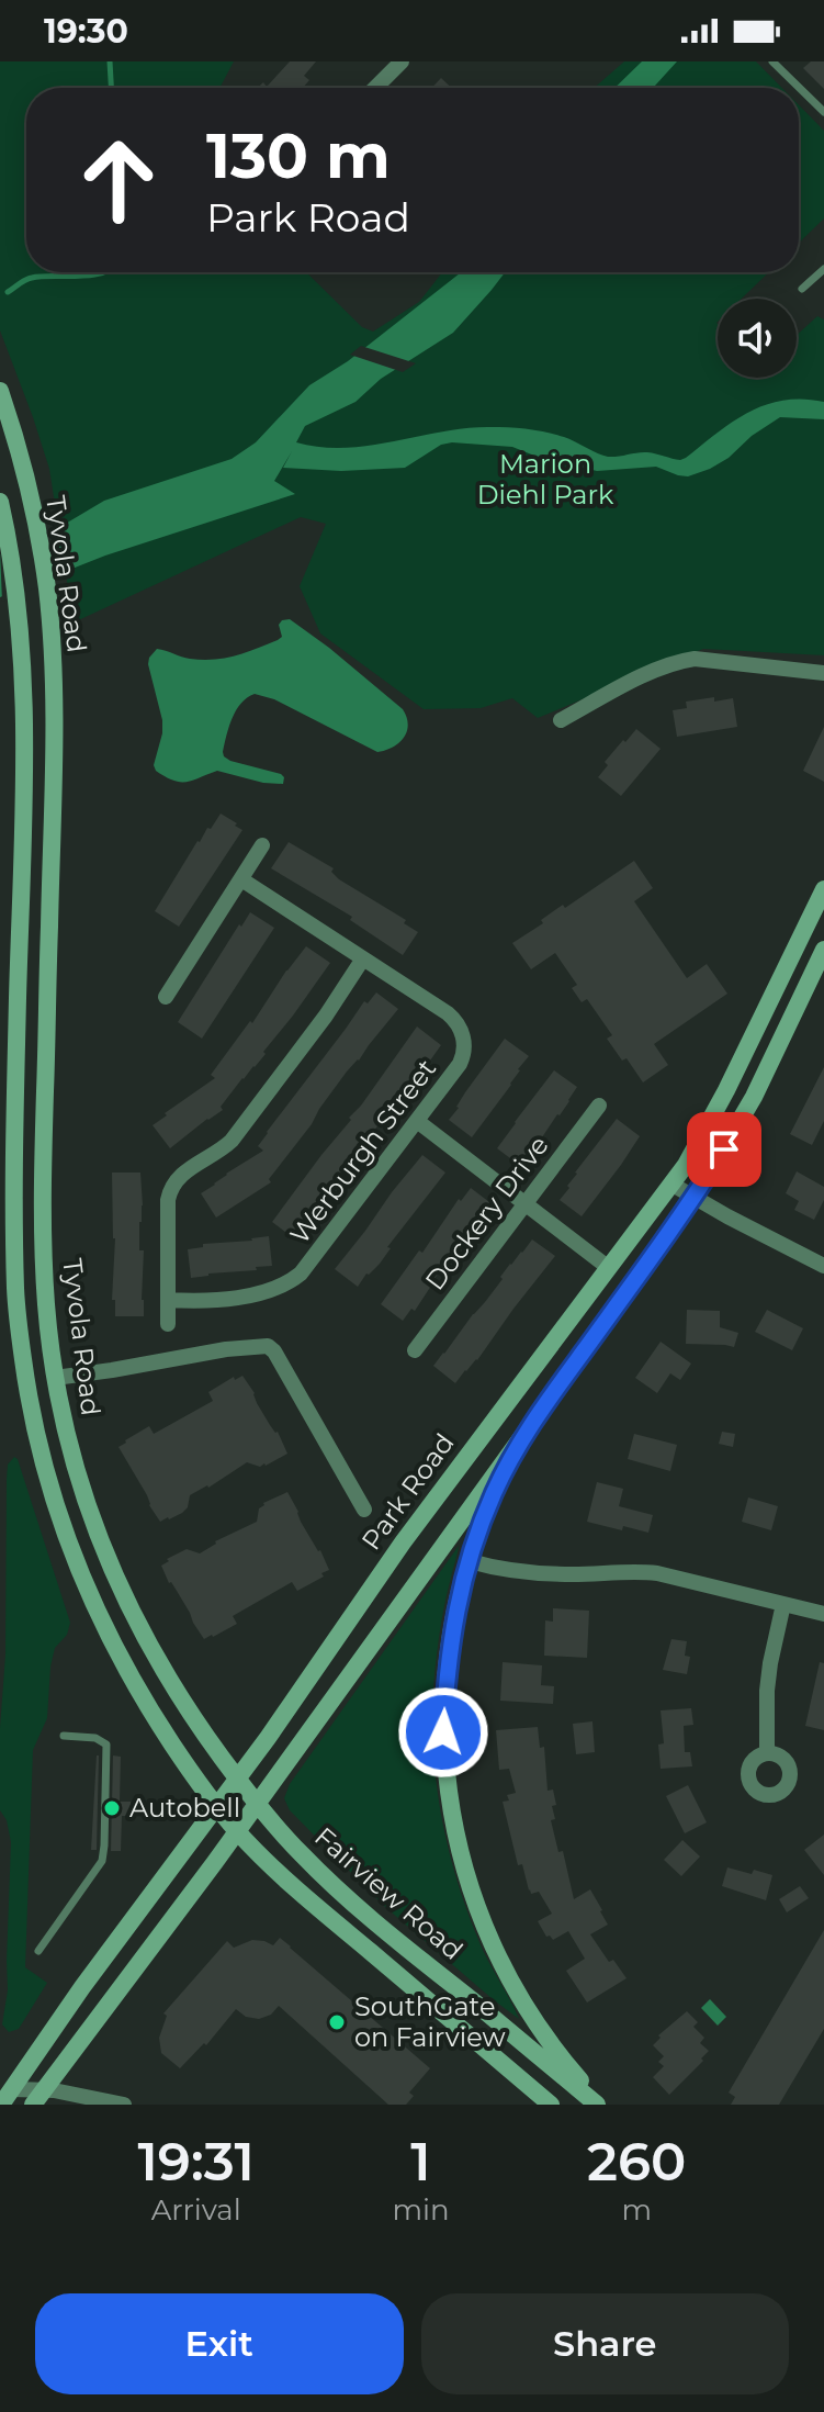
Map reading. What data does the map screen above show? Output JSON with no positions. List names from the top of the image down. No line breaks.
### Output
{"streets":{"main road":["Tyvola Road","Park Road","Fairview Road"],"street":["Werburgh Street","Dockery Drive"]},"crossings":[["Tyvola Road","Park Road"],["Tyvola Road","Fairview Road"],["Park Road","Fairview Road"]],"parks":["Marion Diehl Park"],"places":["Autobell","SouthGate on Fairview"],"page":{"status":"19:30","turn":["130 m","Park Road"],"eta":["19:31","Arrival","1","min","260","m"],"buttons":["Exit","Share"]}}
